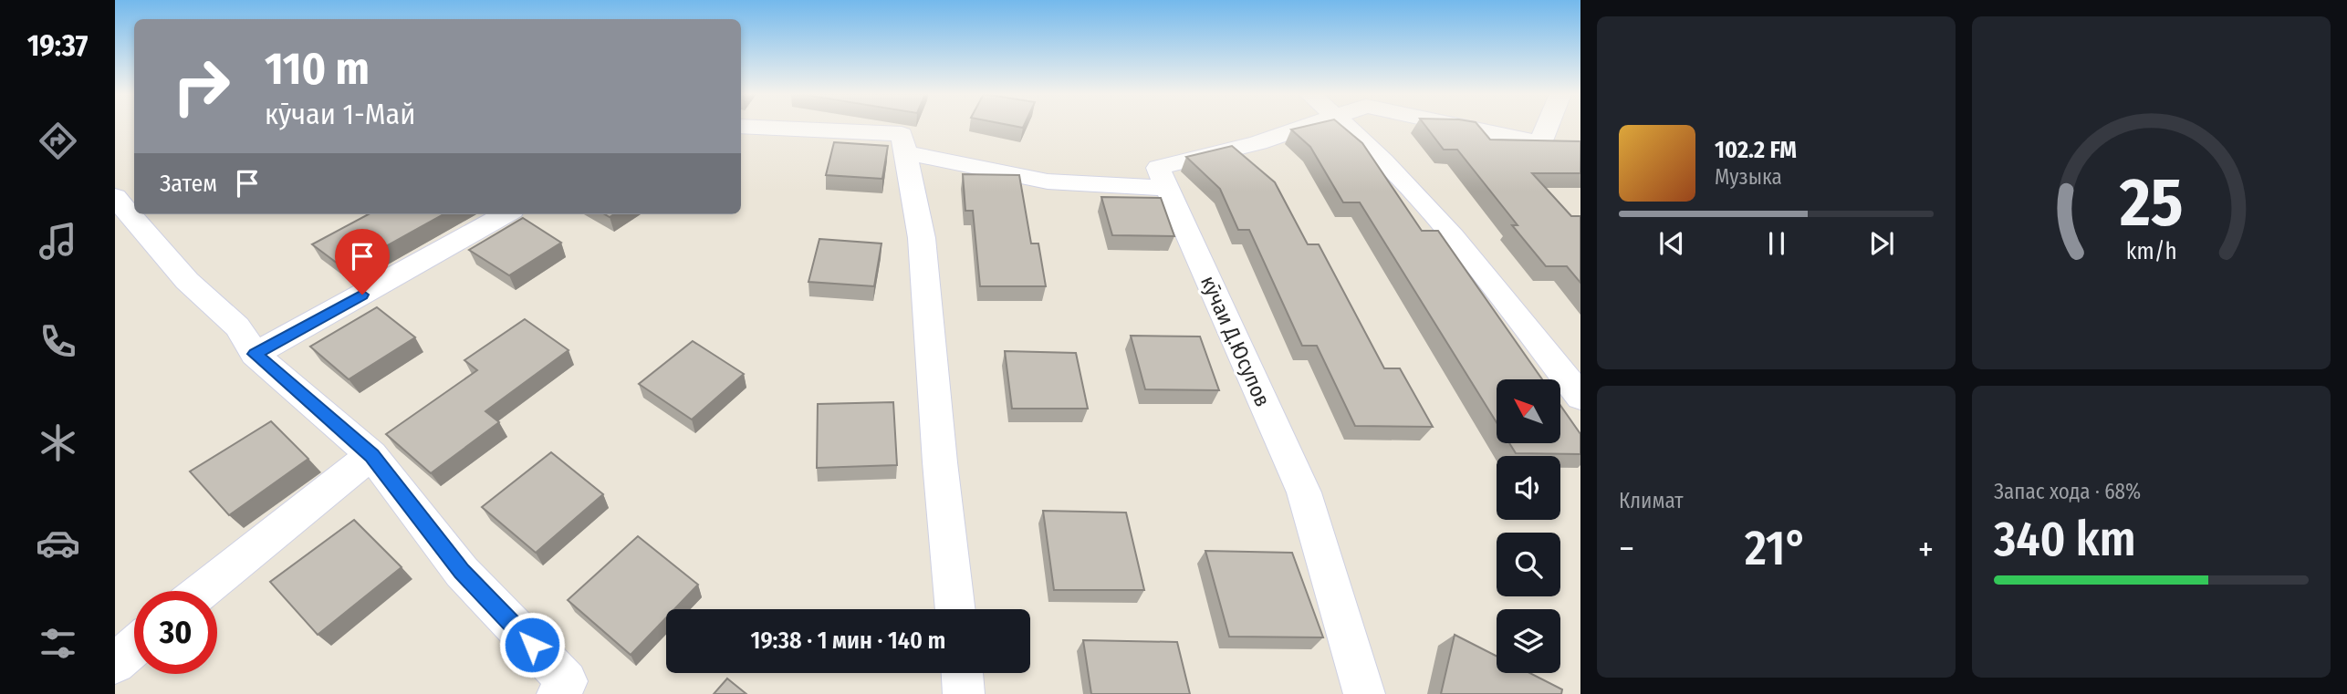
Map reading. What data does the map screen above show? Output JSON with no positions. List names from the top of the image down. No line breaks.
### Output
{"streets":{"street":["кӯчаи Д.Юсупов"]},"north":"top left","page":{"tabs":"19:37","turn":["110 m","кӯчаи 1-Май"],"song":["102.2 FM","Музыка"],"then":"Затем","tile":["Климат",["Запас хода · 68%","340 km"]],"heat":["−","21°","+"],"limit":"30","trip":"19:38 · 1 мин · 140 m","gauge":["25","km/h"]}}
